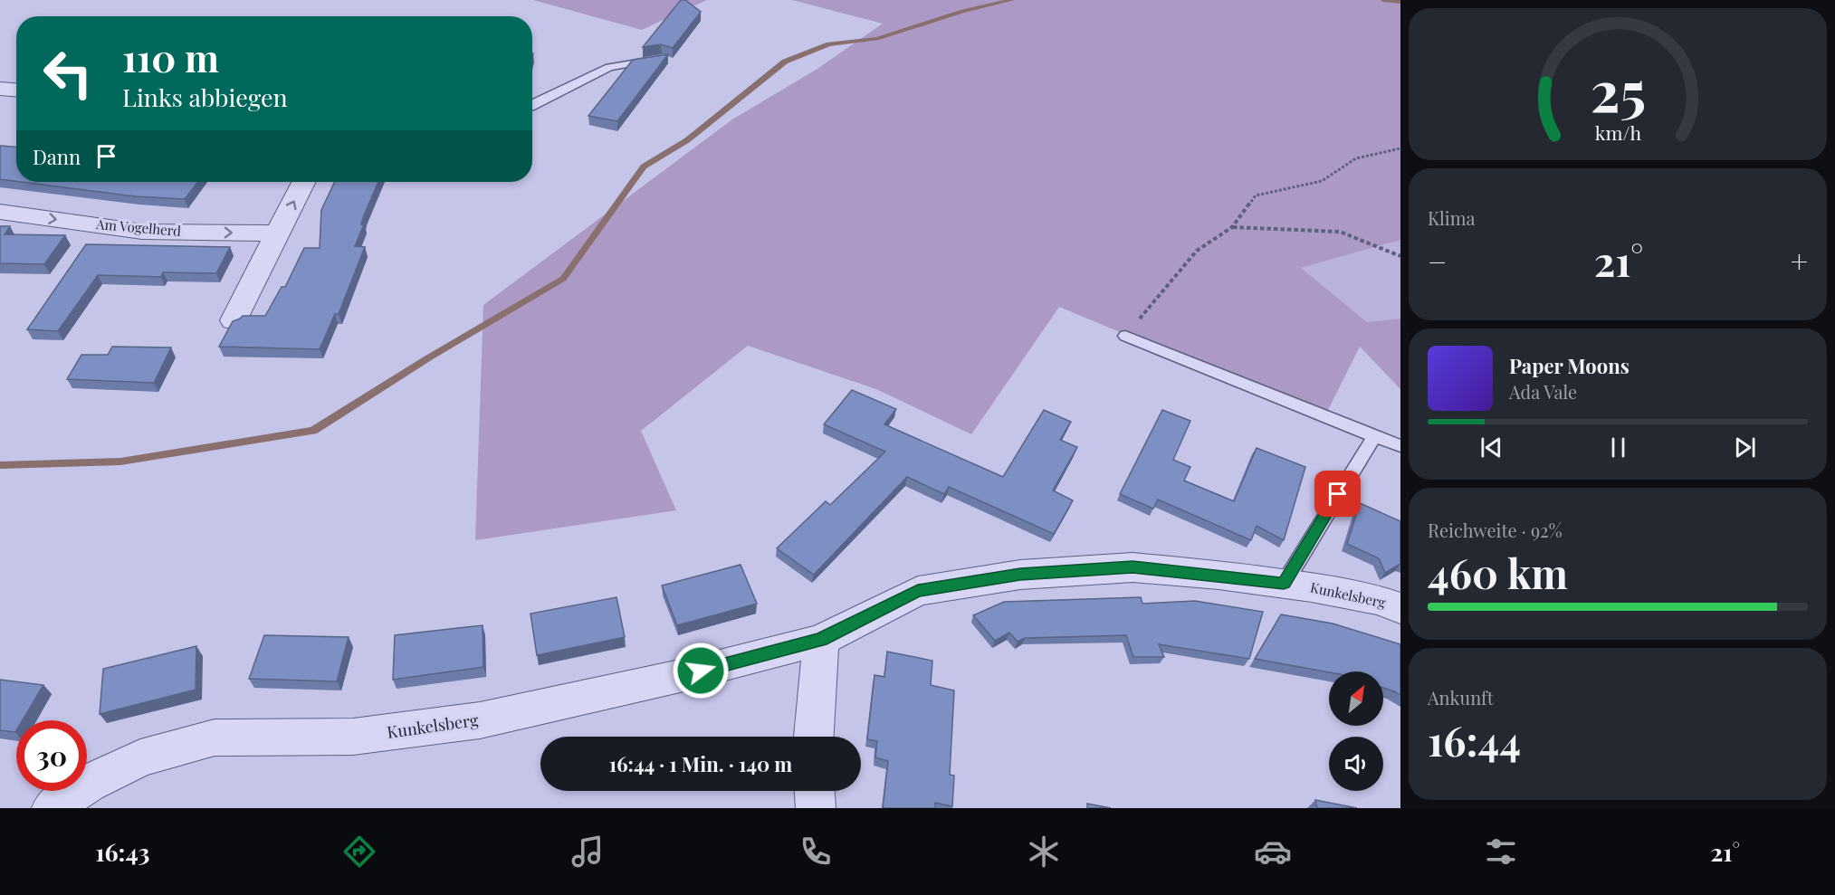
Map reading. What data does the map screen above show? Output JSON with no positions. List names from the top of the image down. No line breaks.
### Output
{"streets":{"street":["Am Vogelherd","Kunkelsberg"]},"one_way":["Am Vogelherd"],"north":"top right","page":{"turn":["110 m","Links abbiegen"],"then":"Dann","tile":["Klima",["Reichweite · 92%","460 km"],["Ankunft","16:44"]],"heat":["−","21°","+"],"song":["Paper Moons","Ada Vale"],"limit":"30","trip":"16:44 · 1 Min. · 140 m","tabs":["16:43","21°"],"gauge":["25","km/h"]}}
